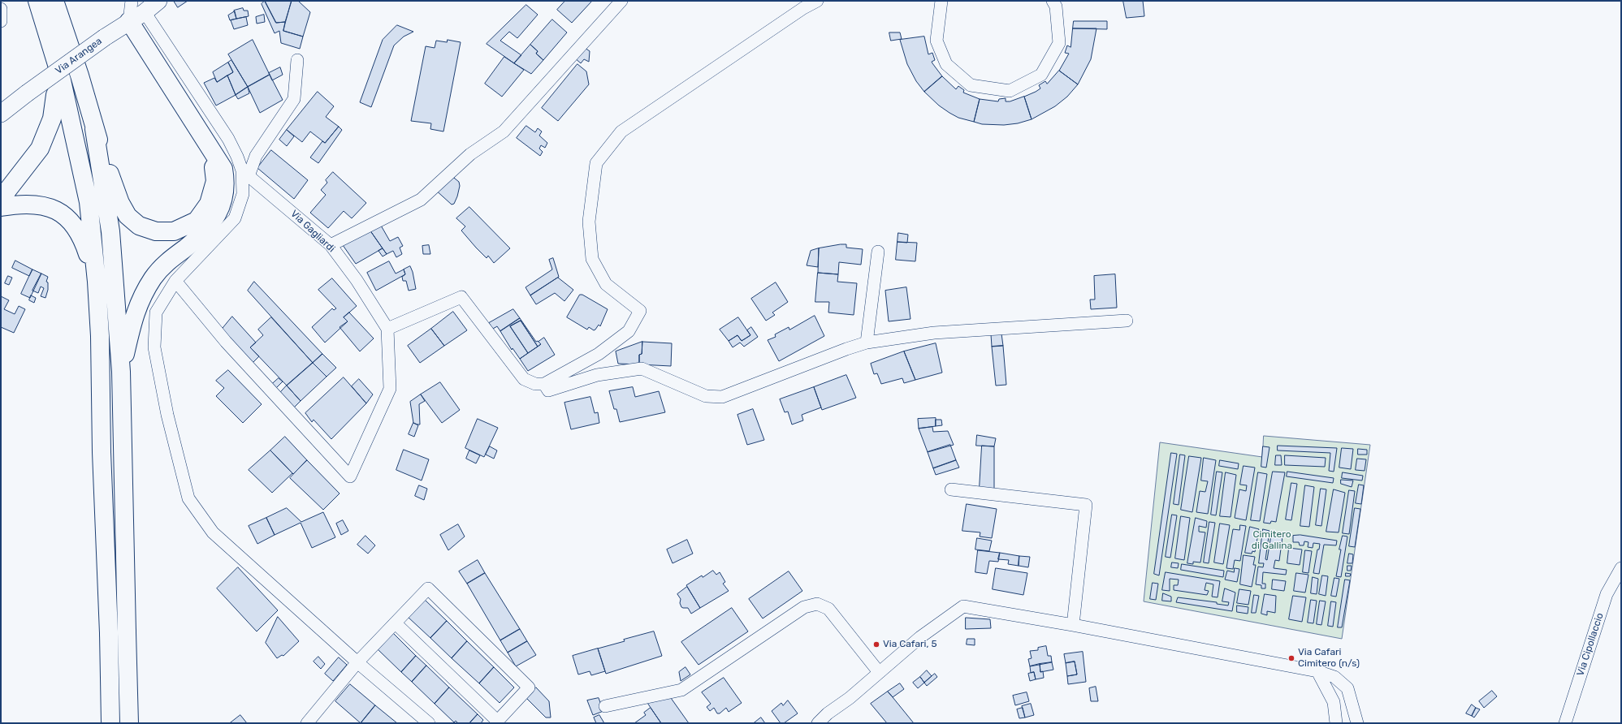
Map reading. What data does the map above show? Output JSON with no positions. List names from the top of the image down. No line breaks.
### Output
{"streets":{"street":["Via Arangea","Via Gagliardi","Via Cipollaccio"]},"crossings":[["Via Arangea","Via Gagliardi"]],"parks":["Cimitero di Gallina"],"places":["Via Cafari, 5","Via Cafari Cimitero (n/s)"]}
